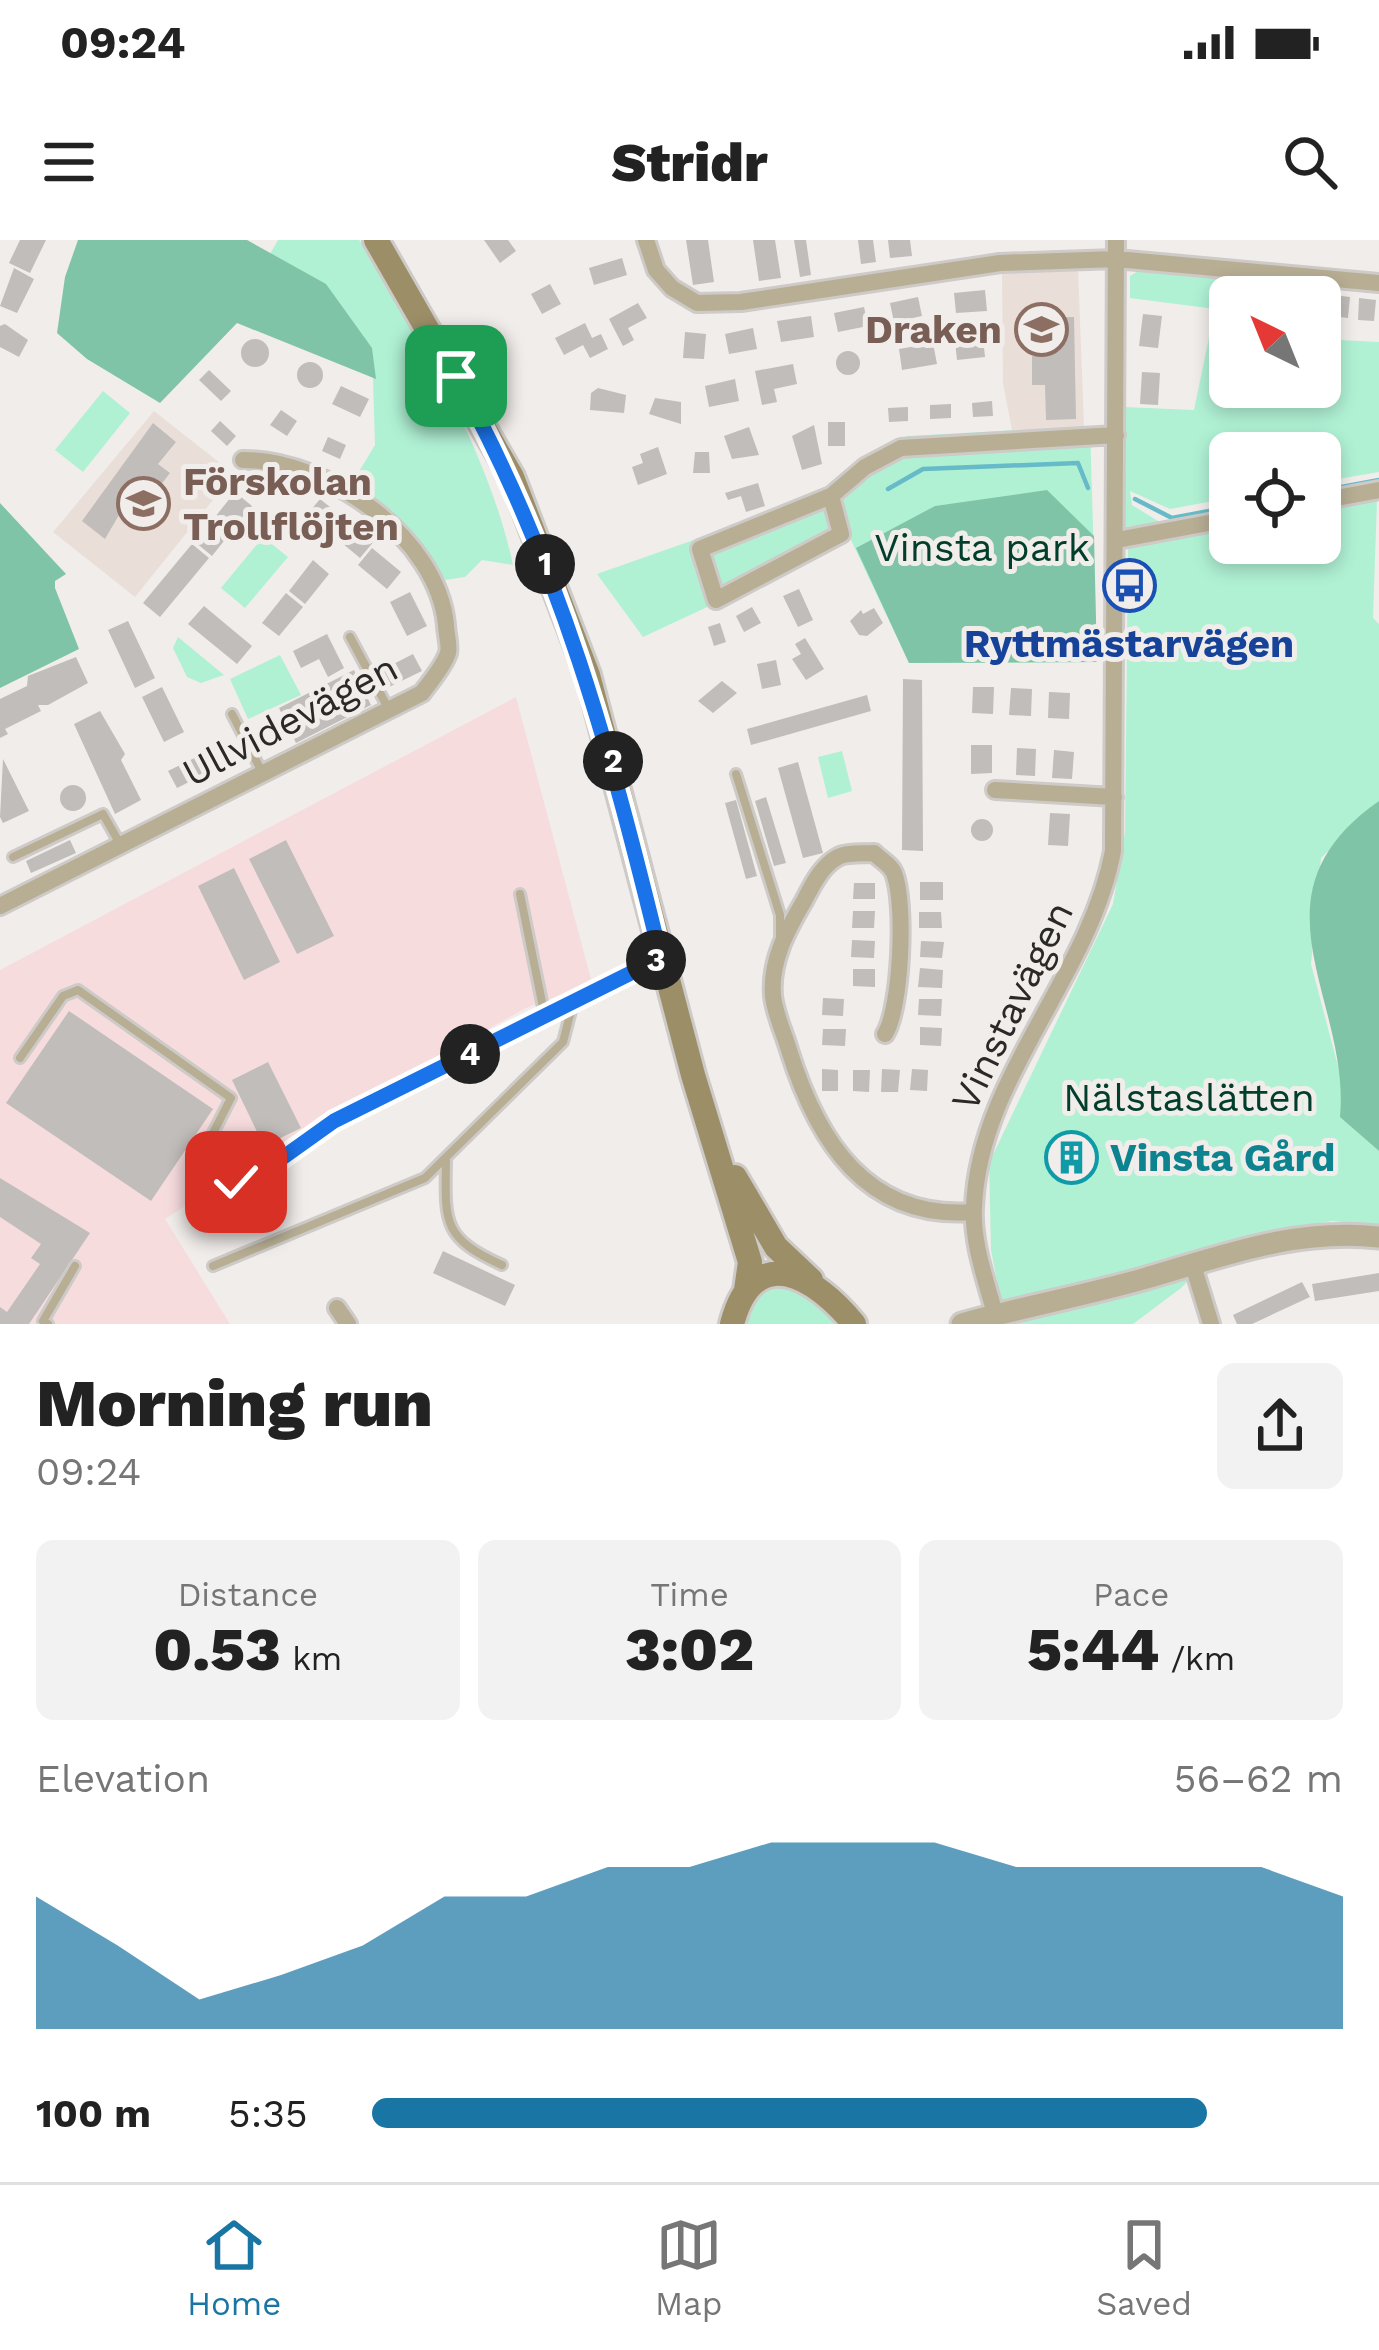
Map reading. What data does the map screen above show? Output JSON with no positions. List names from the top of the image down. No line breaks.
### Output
{"streets":{"street":["Ullvidevägen","Vinstavägen"]},"parks":["Vinsta park","Nälstaslätten"],"places":{"school or university":["Draken","Förskolan Trollflöjten"],"bus stop":["Ryttmästarvägen"],"building":["Vinsta Gård"]},"north":"top left","page":{"status":"09:24","header":"Stridr","pins":["1","2","3","4"],"heading":["Morning run","09:24"],"stats":[["Distance","0.53 km"],["Time","3:02"],["Pace","5:44 /km"]],"chart":["Elevation","56–62 m"],"list":[{"name":"100 m","note":"5:35"}],"tabs":["Home","Map","Saved"]}}
